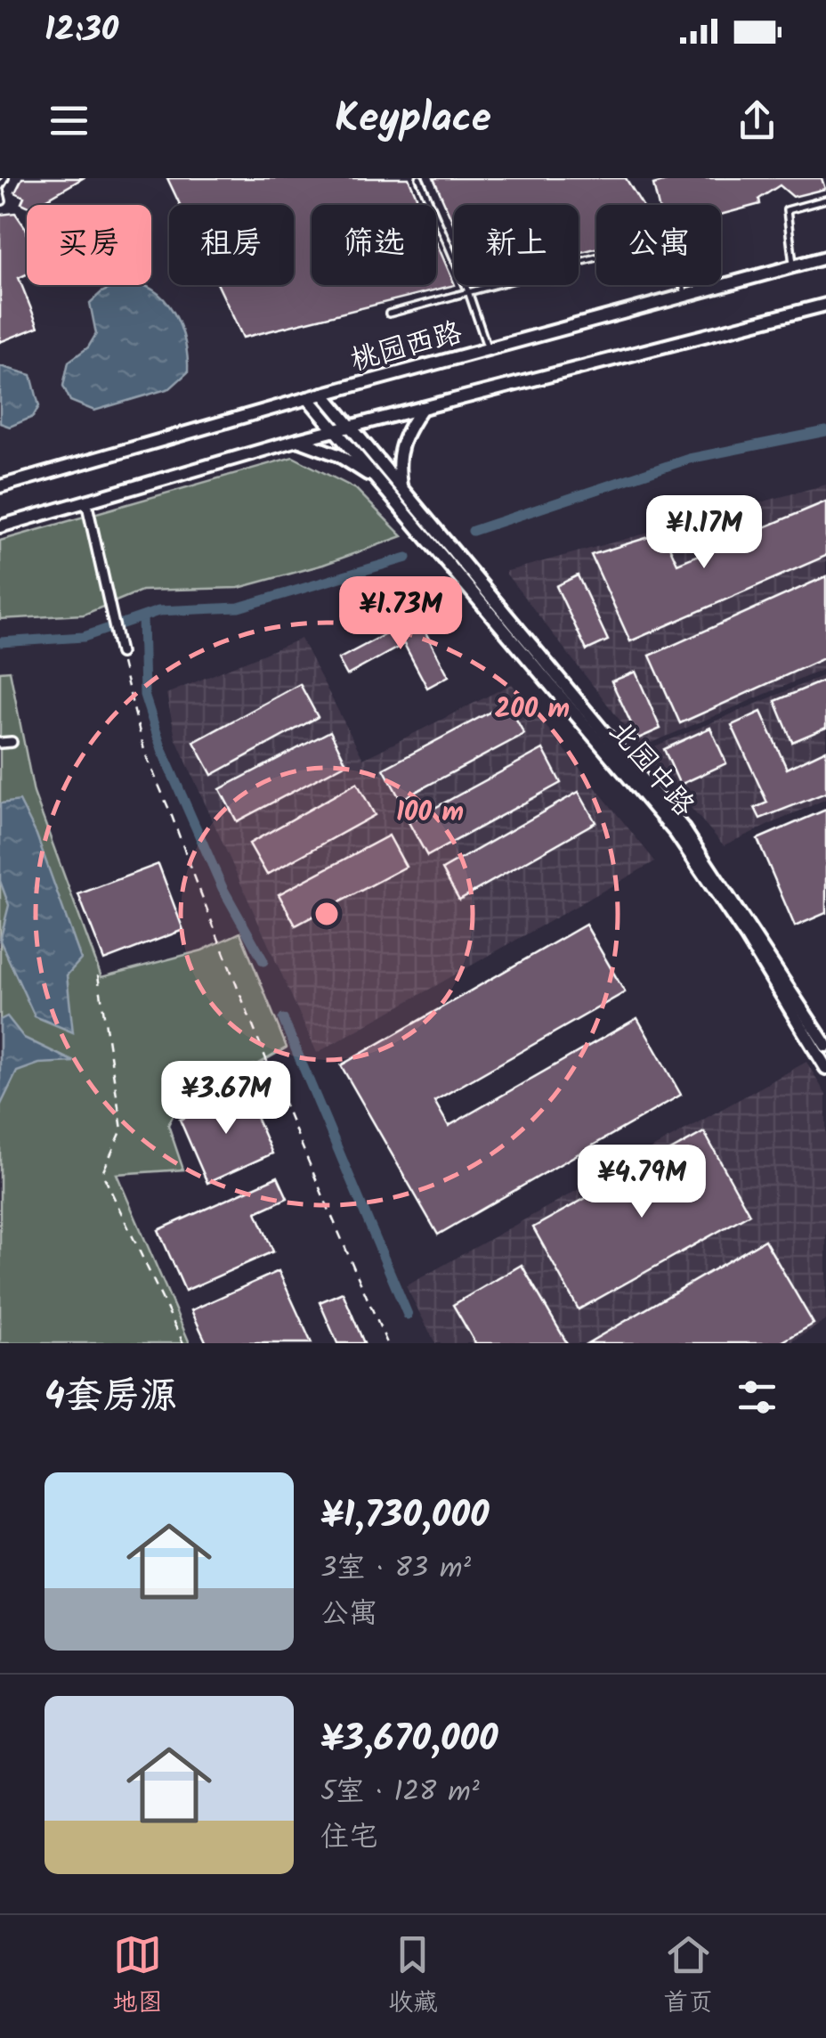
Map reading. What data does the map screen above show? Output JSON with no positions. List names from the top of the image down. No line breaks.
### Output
{"streets":{"street":["桃园西路","北园中路"]},"crossings":[["桃园西路","北园中路"]],"page":{"status":"12:30","header":"Keyplace","chip":["买房","租房","筛选","新上","公寓"],"price":["¥1.17M","¥1.73M","¥3.67M","¥4.79M"],"heading":"4套房源","list":[{"name":"¥1,730,000","note":"3室 · 83 m² · 公寓"},{"name":"¥3,670,000","note":"5室 · 128 m² · 住宅"}],"tabs":["地图","收藏","首页"]},"rings":["200 m","100 m"]}
